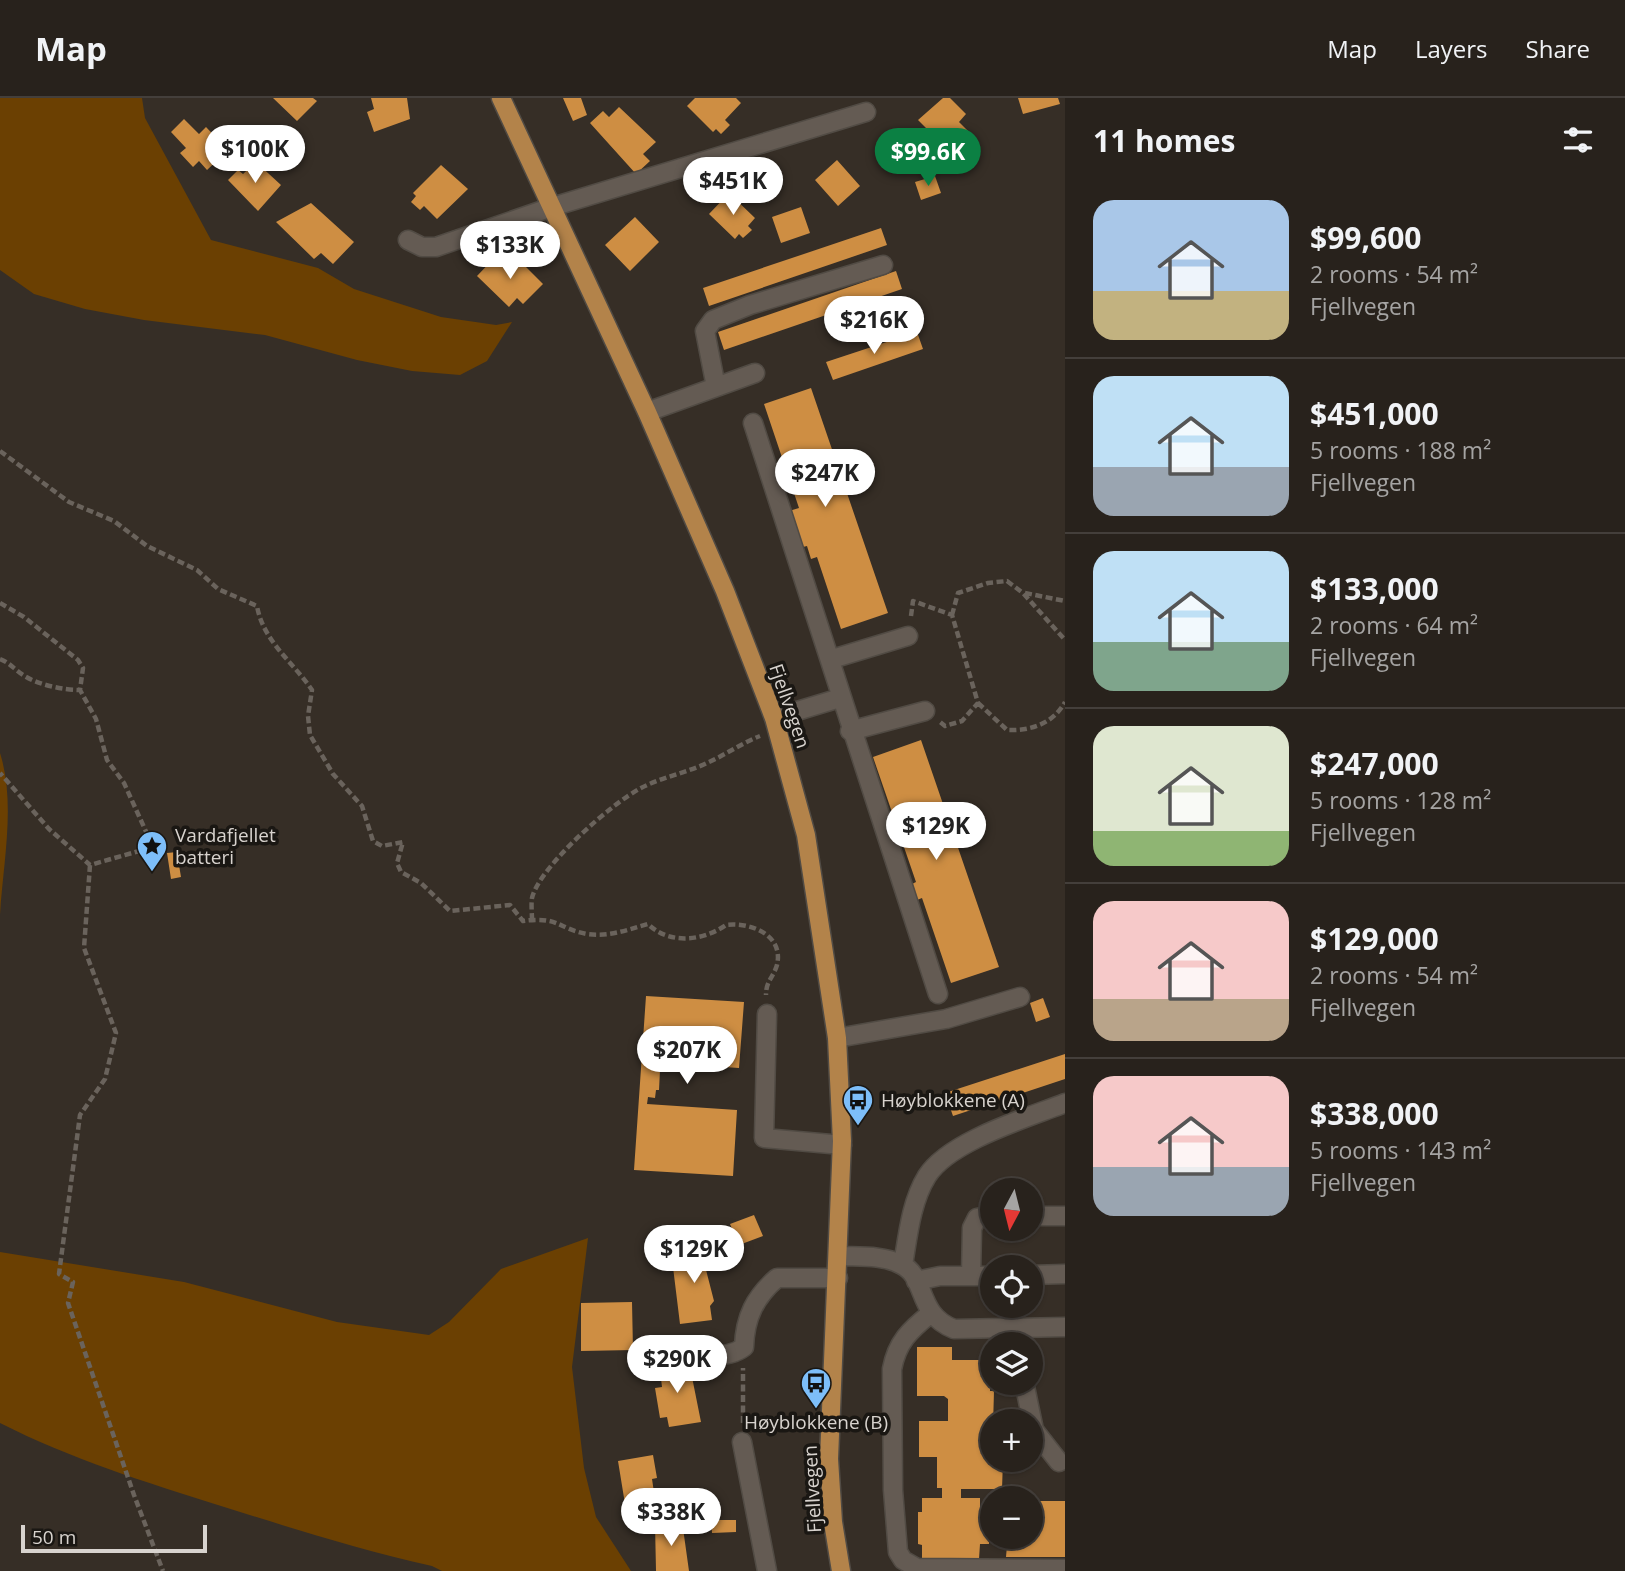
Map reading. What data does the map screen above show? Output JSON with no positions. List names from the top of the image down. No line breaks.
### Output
{"streets":{"main road":["Fjellvegen"]},"places":{"place":["Vardafjellet batteri"],"bus stop":["Høyblokkene (A)","Høyblokkene (B)"]},"scale_bar":"50 m","north":"bottom","page":{"header":"Map","nav":["Map","Layers","Share"],"heading":"11 homes","price":["$100K","$99.6K","$451K","$133K","$216K","$247K","$129K","$207K","$129K","$290K","$338K"],"list":[{"name":"$99,600","note":"2 rooms · 54 m² · Fjellvegen"},{"name":"$451,000","note":"5 rooms · 188 m² · Fjellvegen"},{"name":"$133,000","note":"2 rooms · 64 m² · Fjellvegen"},{"name":"$247,000","note":"5 rooms · 128 m² · Fjellvegen"},{"name":"$129,000","note":"2 rooms · 54 m² · Fjellvegen"},{"name":"$338,000","note":"5 rooms · 143 m² · Fjellvegen"}],"map_buttons":["+","−"],"scale":"50 m"}}
